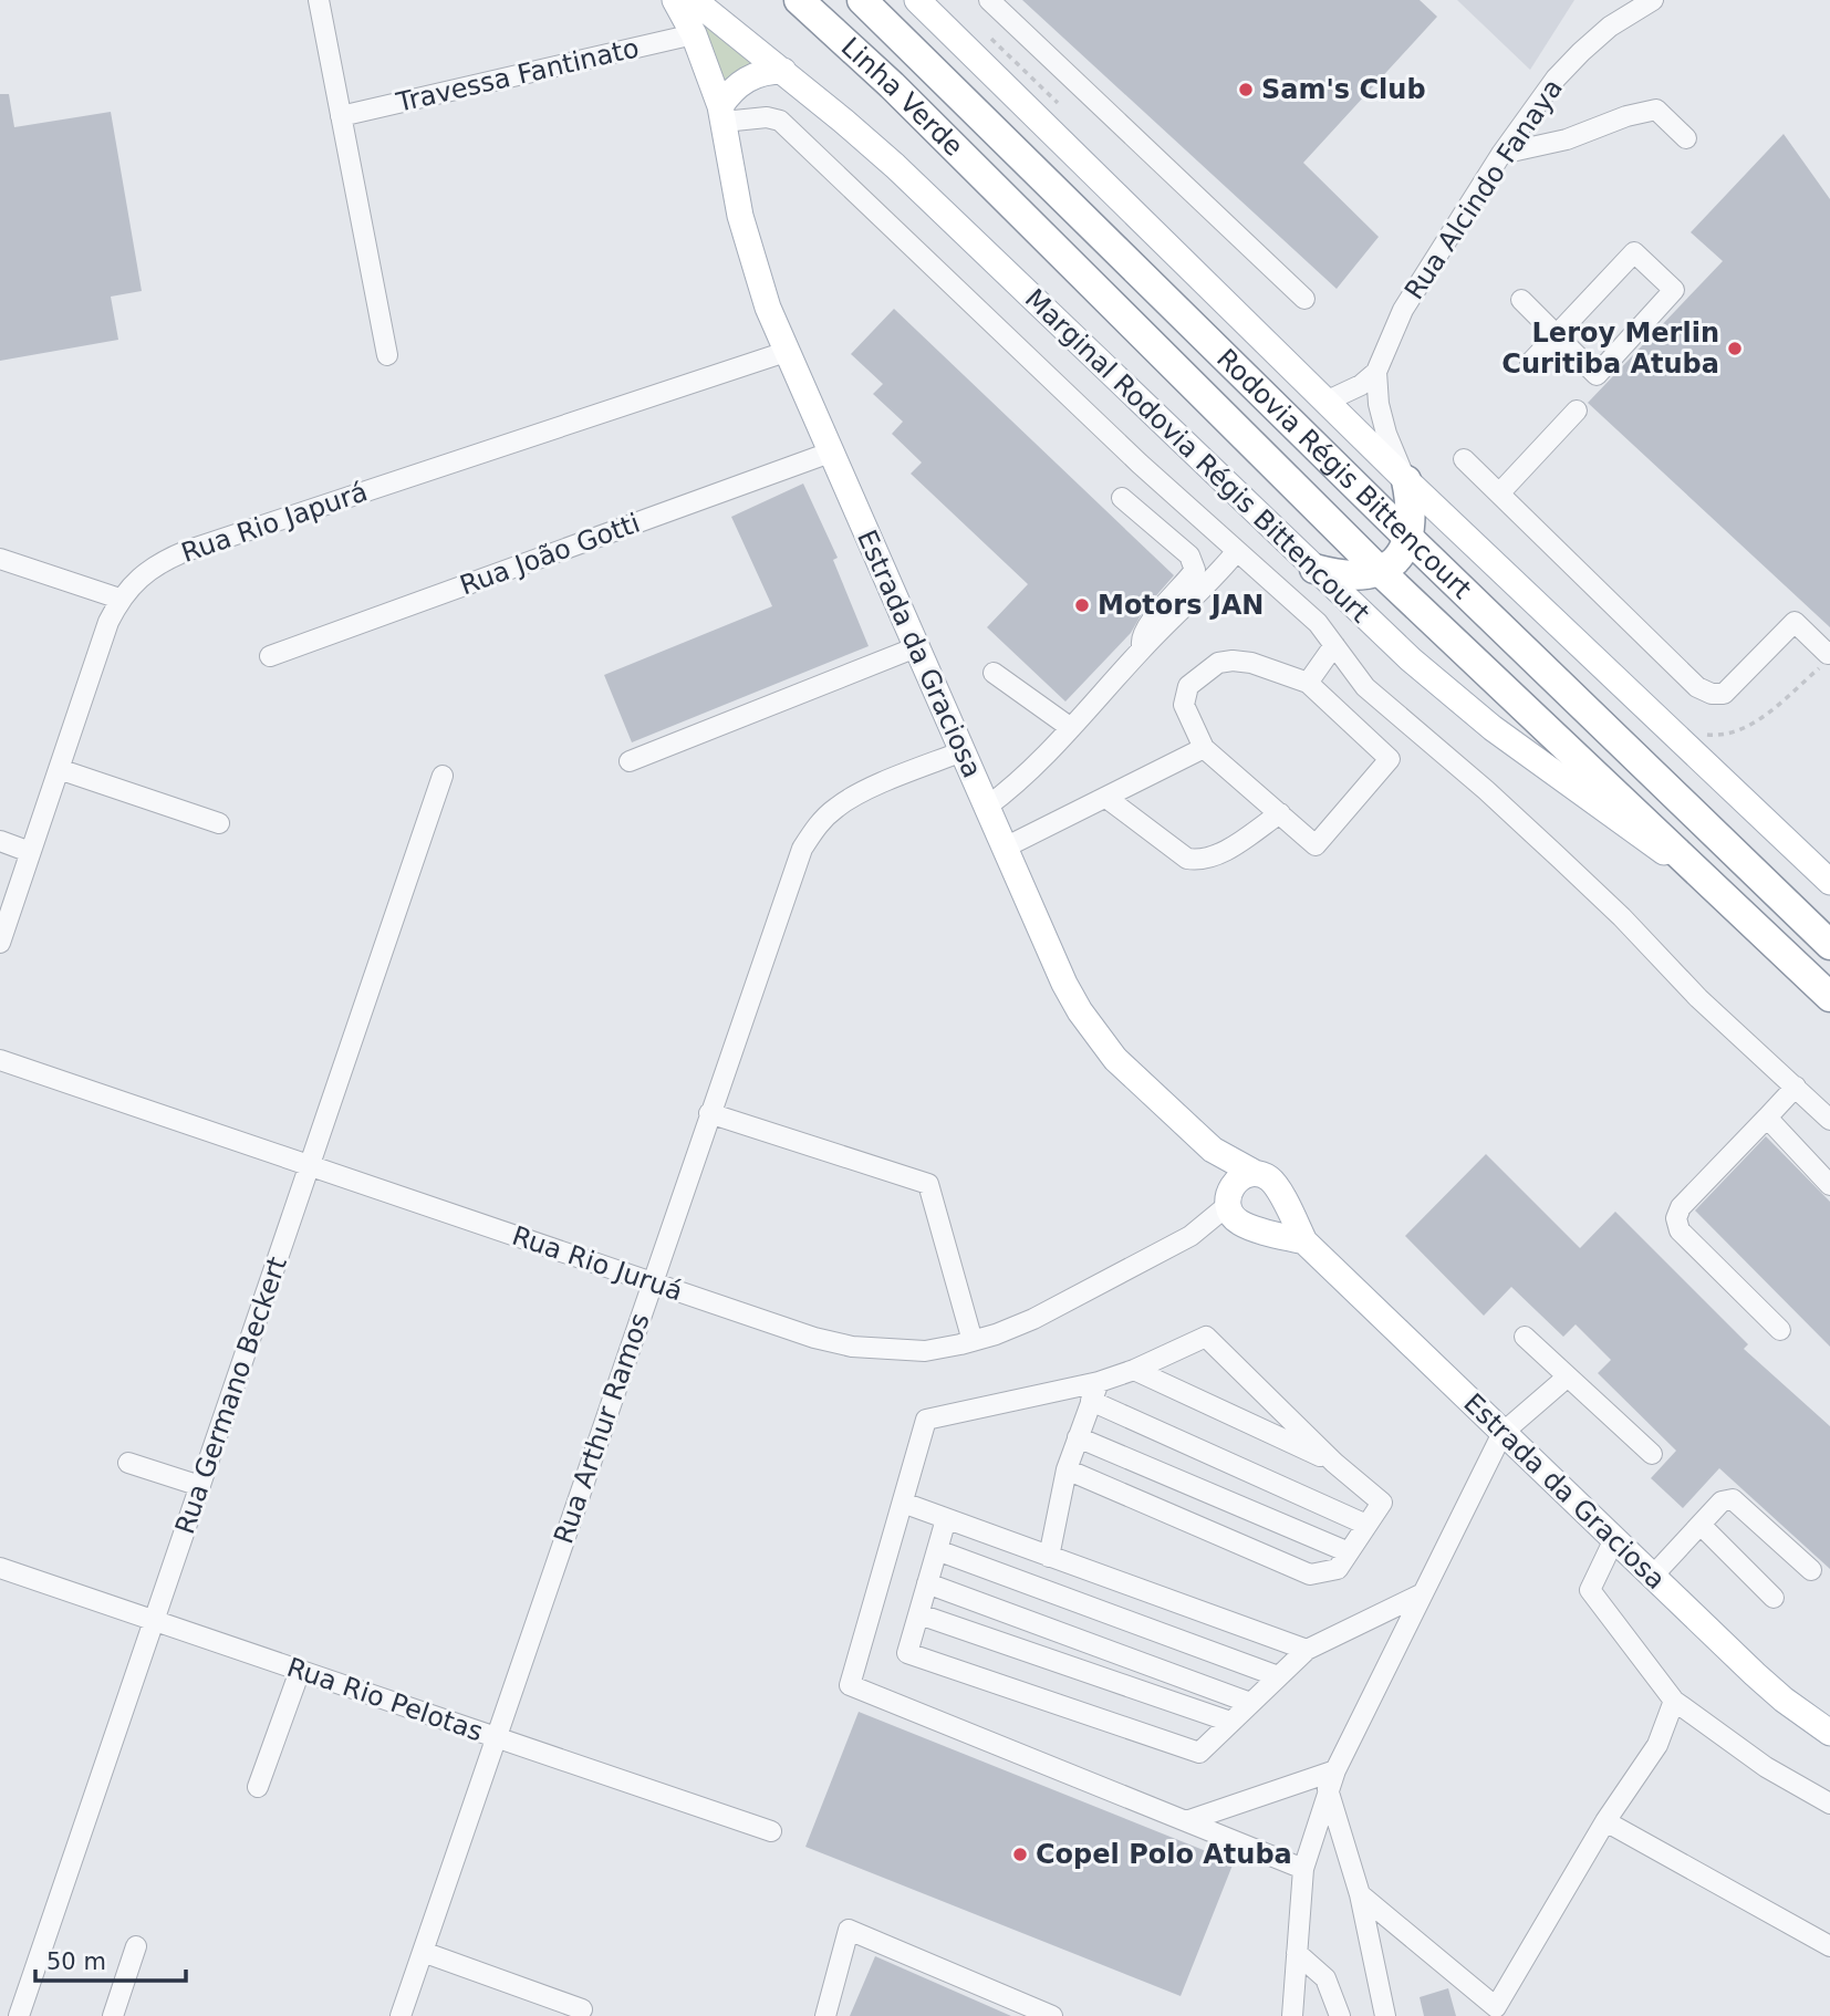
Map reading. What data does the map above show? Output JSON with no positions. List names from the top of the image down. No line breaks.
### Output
{"streets":{"highway":["Linha Verde","Rodovia Régis Bittencourt"],"main road":["Marginal Rodovia Régis Bittencourt","Estrada da Graciosa"],"street":["Travessa Fantinato","Rua Alcindo Fanaya","Rua Rio Japurá","Rua João Gotti","Rua Rio Juruá","Rua Germano Beckert","Rua Arthur Ramos","Rua Rio Pelotas"]},"crossings":[["Travessa Fantinato","Estrada da Graciosa"],["Linha Verde","Rodovia Régis Bittencourt"],["Marginal Rodovia Régis Bittencourt","Rodovia Régis Bittencourt"],["Rua Rio Japurá","Estrada da Graciosa"],["Rua João Gotti","Estrada da Graciosa"],["Estrada da Graciosa","Rua Rio Juruá"],["Estrada da Graciosa","Rua Arthur Ramos"],["Rua Rio Juruá","Rua Germano Beckert"],["Rua Rio Juruá","Rua Arthur Ramos"],["Rua Germano Beckert","Rua Rio Pelotas"],["Rua Arthur Ramos","Rua Rio Pelotas"]],"places":["Sam's Club","Leroy Merlin Curitiba Atuba","Motors JAN","Copel Polo Atuba"],"scale_bar":"50 m"}
